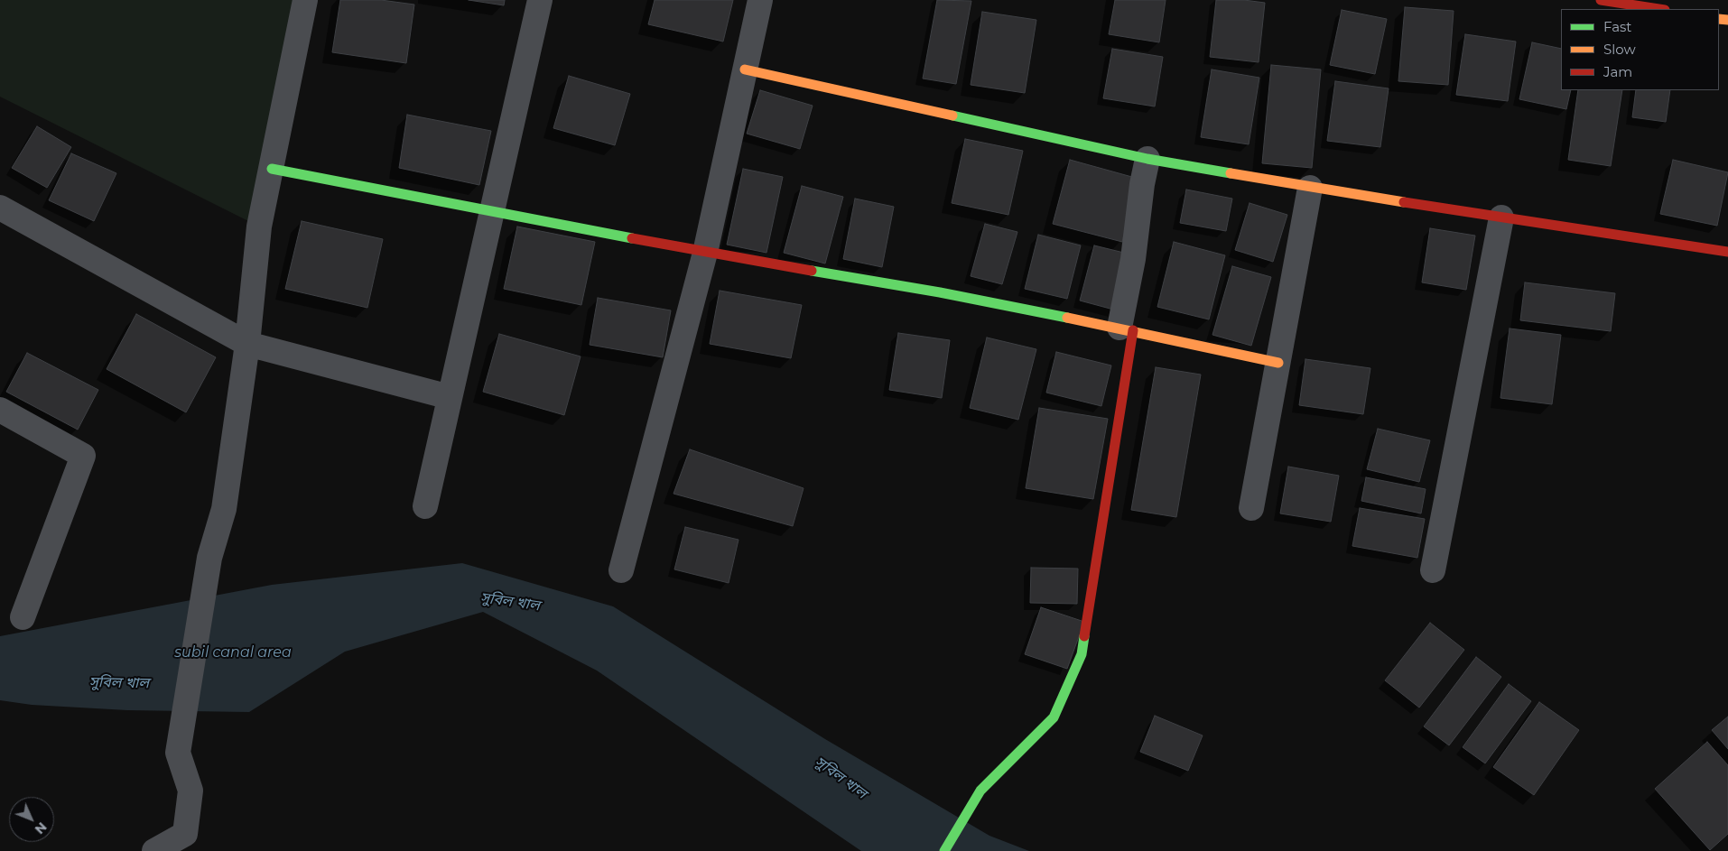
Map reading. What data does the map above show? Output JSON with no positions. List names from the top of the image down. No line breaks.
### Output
{"water":["সুবিল খাল","subil canal area"],"legend":["Fast","Slow","Jam"],"north":"bottom right"}
